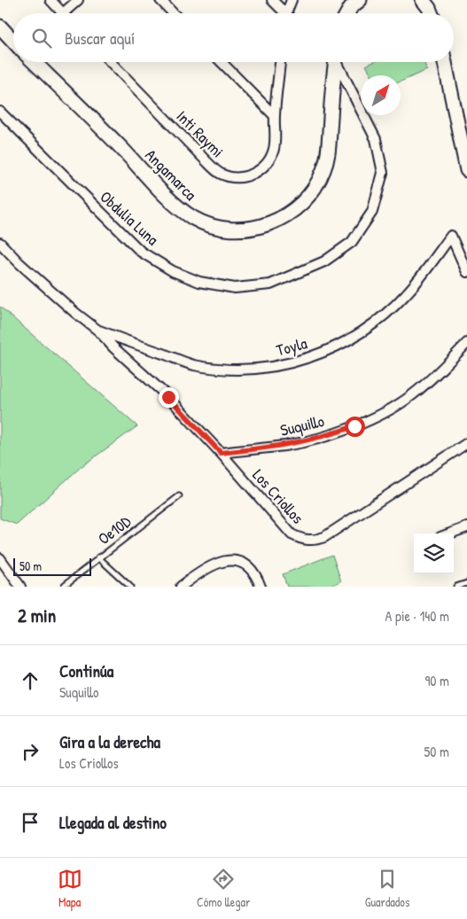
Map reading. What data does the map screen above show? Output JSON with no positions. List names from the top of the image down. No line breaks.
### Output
{"streets":{"street":["Inti Raymi","Angamarca","Obdulia Luna","Toyla","Suquillo","Los Criollos"],"lane":["Oe10D"]},"crossings":[["Toyla","Los Criollos"],["Suquillo","Los Criollos"]],"scale_bar":"50 m","north":"top right","page":{"search":"Buscar aquí","scale":"50 m","heading":["2 min","A pie · 140 m"],"list":[["Continúa","Suquillo","90 m"],["Gira a la derecha","Los Criollos","50 m"],"Llegada al destino"],"nav":["Mapa","Cómo llegar","Guardados"]}}
